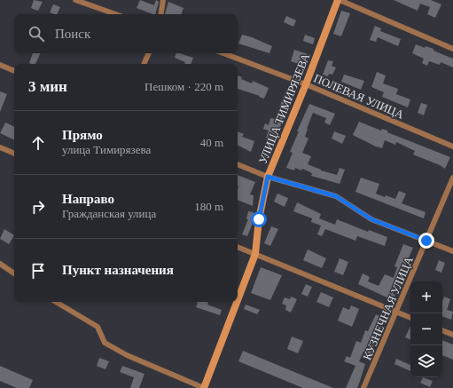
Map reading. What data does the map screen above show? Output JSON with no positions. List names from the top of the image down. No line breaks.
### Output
{"streets":{"main road":["УЛИЦА ТИМИРЯЗЕВА"],"street":["ПОЛЕВАЯ УЛИЦА","КУЗНЕЧНАЯ УЛИЦА"]},"crossings":[["ПОЛЕВАЯ УЛИЦА","УЛИЦА ТИМИРЯЗЕВА"]],"page":{"search":"Поиск","heading":["3 мин","Пешком · 220 m"],"list":[["Прямо","улица Тимирязева","40 m"],["Направо","Гражданская улица","180 m"],"Пункт назначения"],"map_buttons":["+","−"]}}
